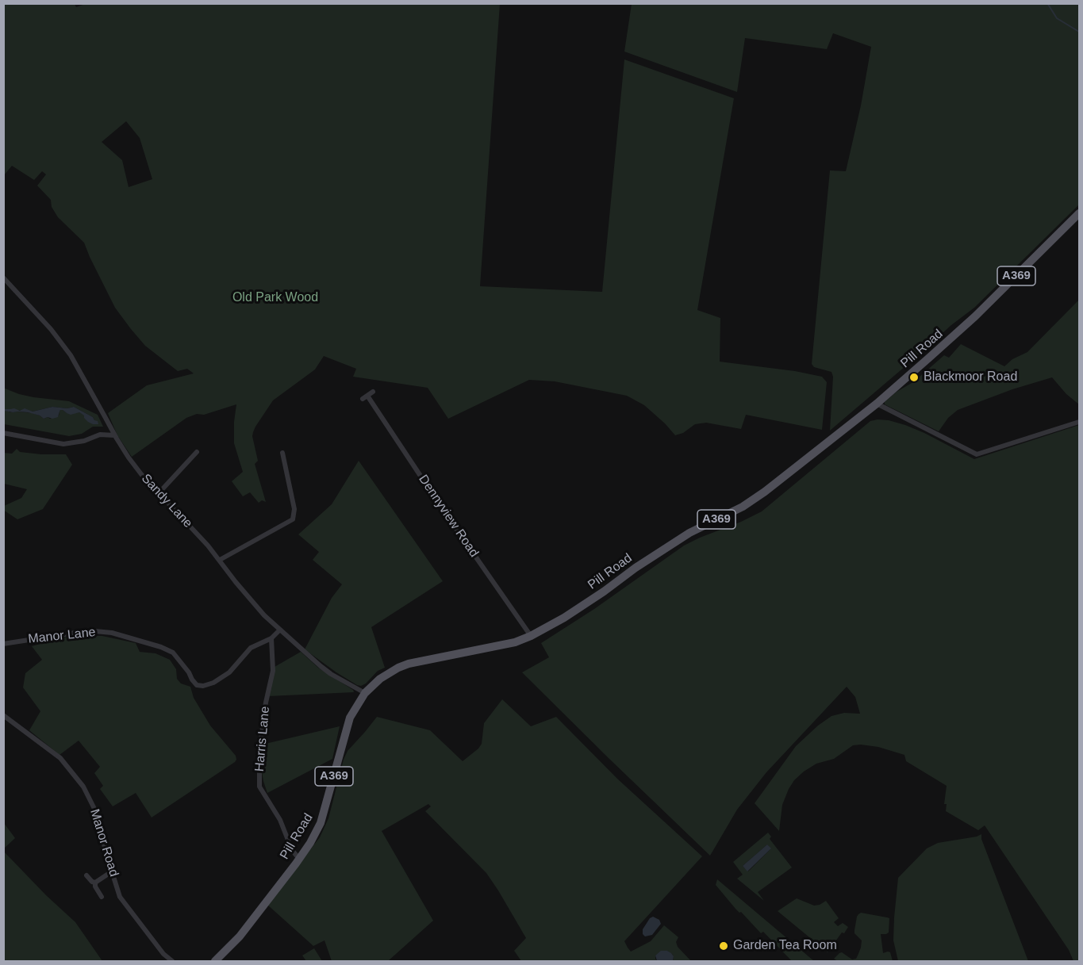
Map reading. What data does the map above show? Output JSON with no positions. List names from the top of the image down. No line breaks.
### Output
{"streets":{"main road":["A369","Pill Road"],"street":["Sandy Lane","Dennyview Road","Manor Lane","Harris Lane","Manor Road"]},"crossings":[["Pill Road","Sandy Lane"],["Pill Road","Dennyview Road"],["Pill Road","Harris Lane"],["Sandy Lane","Manor Lane"],["Manor Lane","Harris Lane"]],"parks":["Old Park Wood"],"places":["Blackmoor Road","Garden Tea Room"]}
